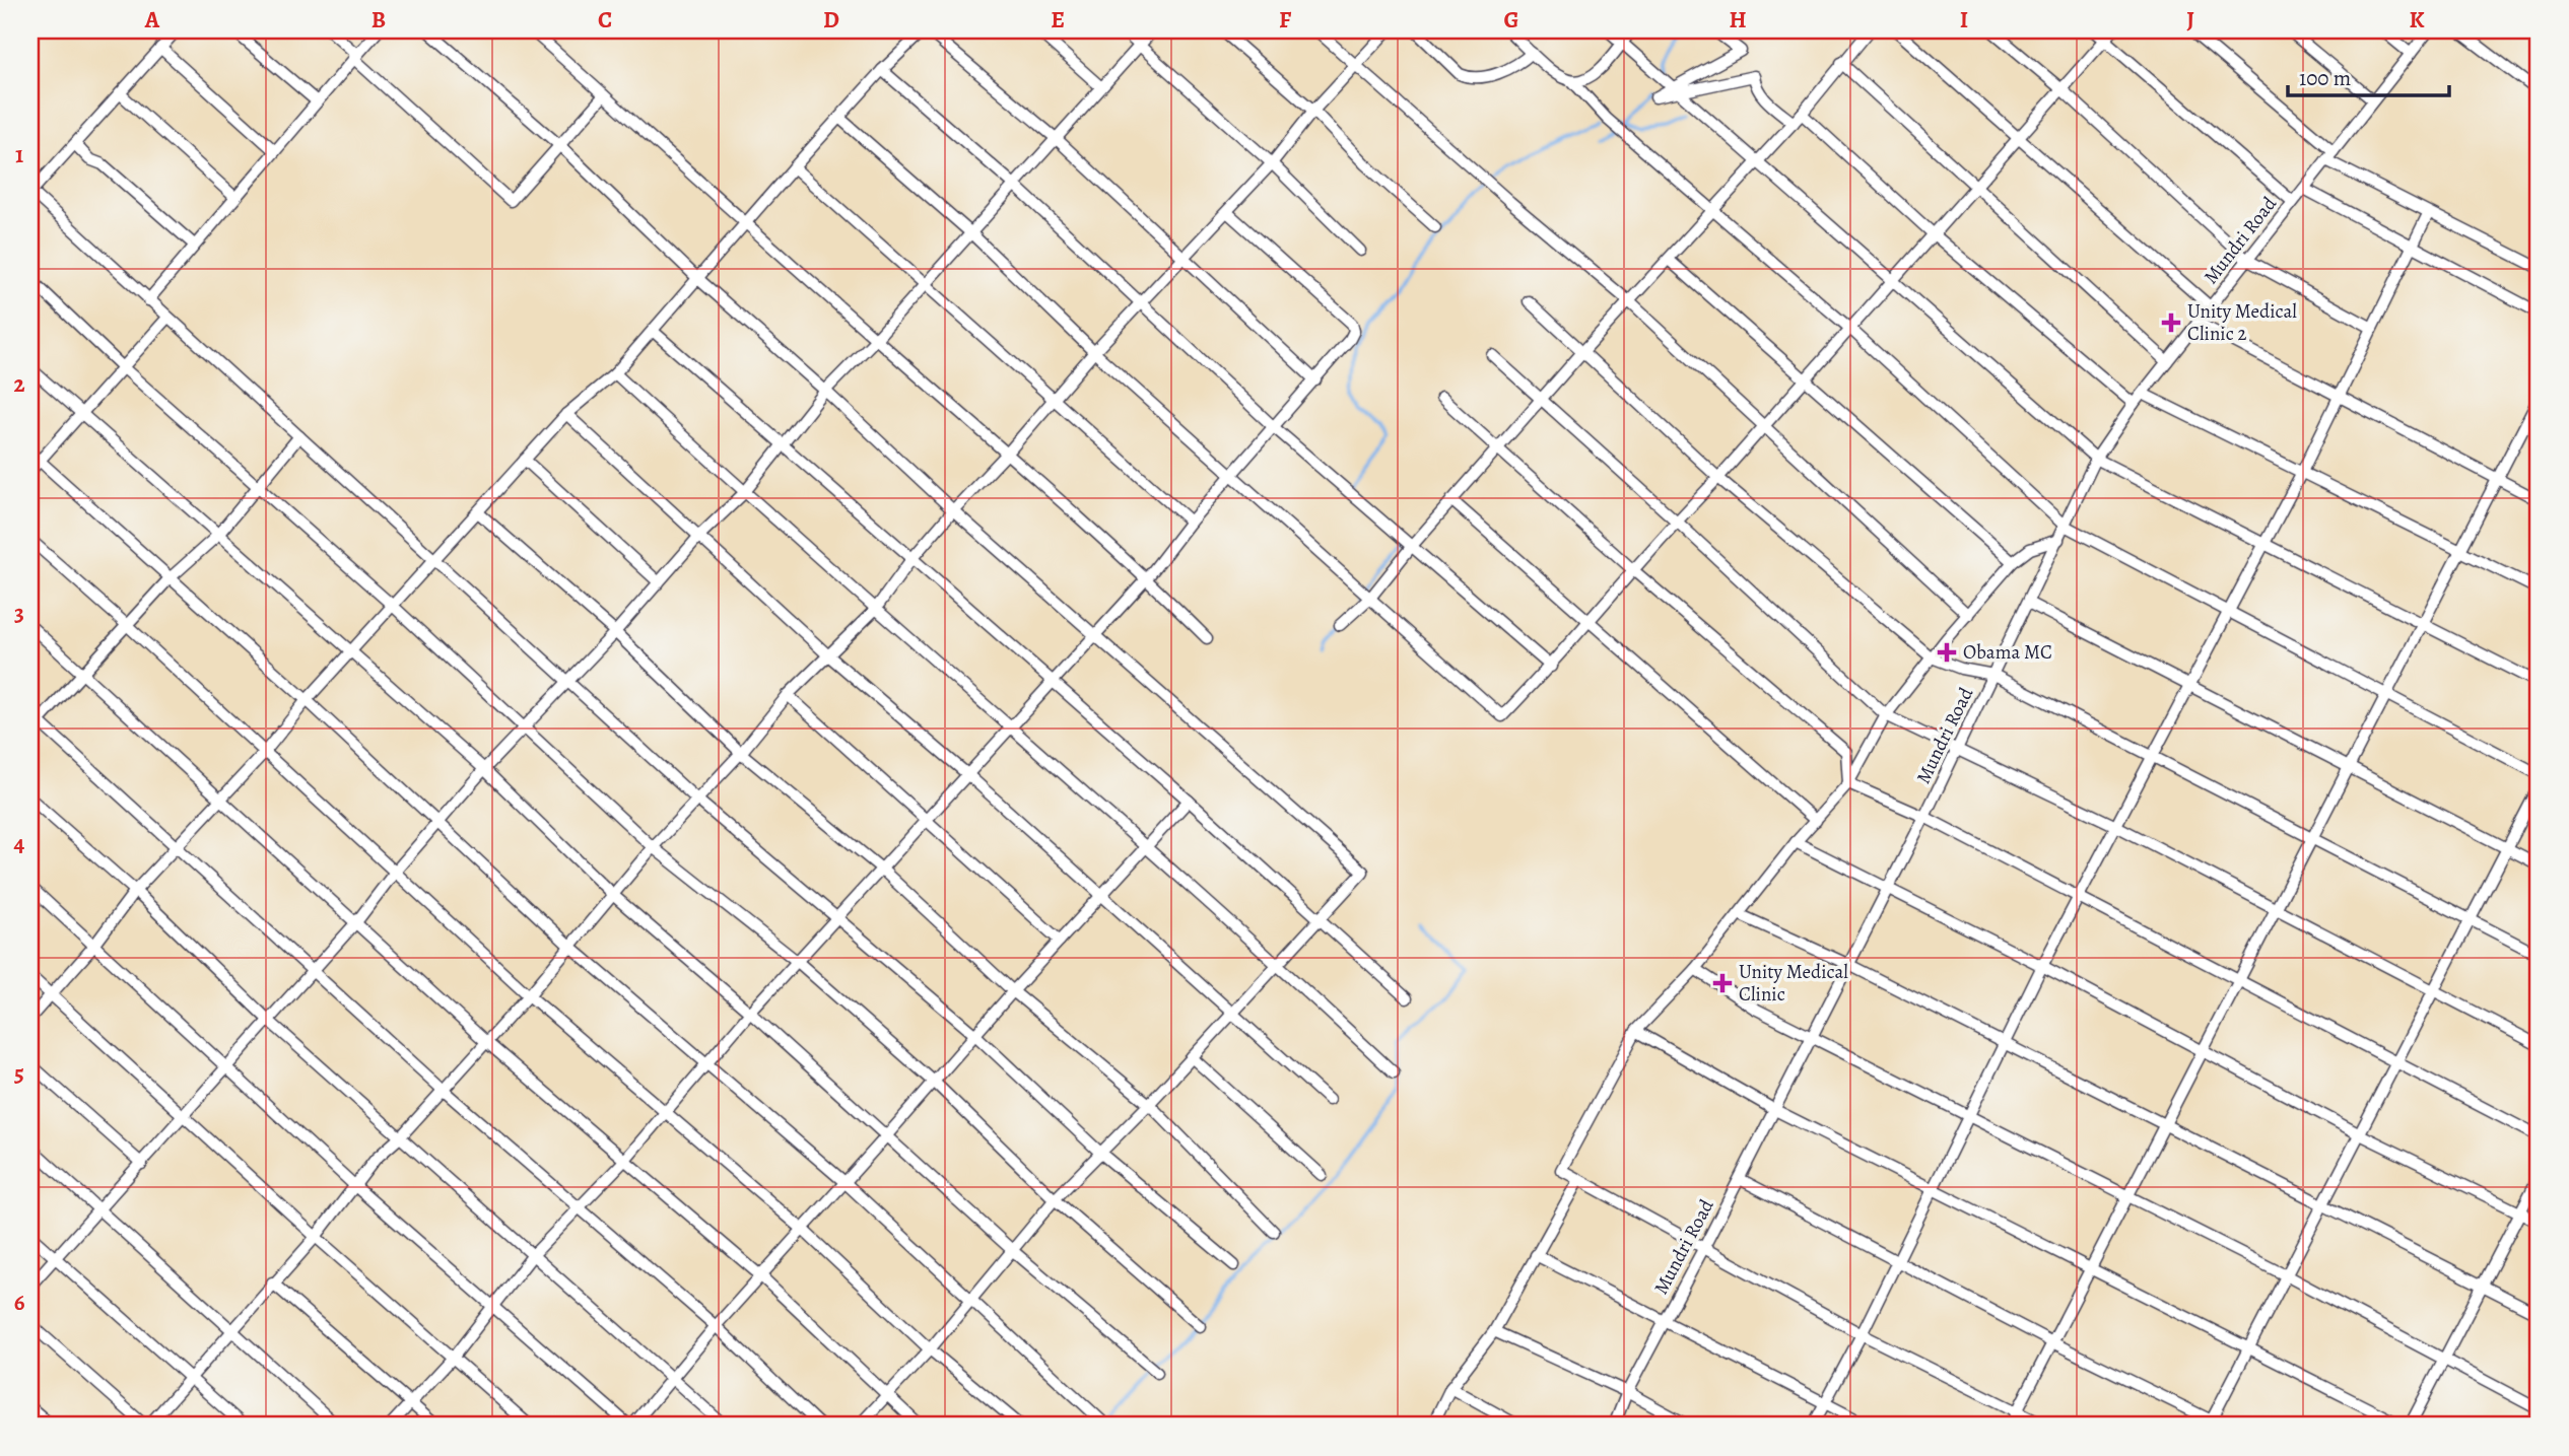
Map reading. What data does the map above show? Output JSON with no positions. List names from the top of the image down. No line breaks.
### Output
{"streets":{"street":["Mundri Road"]},"places":{"health":["Unity Medical Clinic 2","Obama MC","Unity Medical Clinic"]},"scale_bar":"100 m","grid":{"columns":["A","B","C","D","E","F","G","H","I","J","K"],"rows":["1","2","3","4","5","6"]}}
